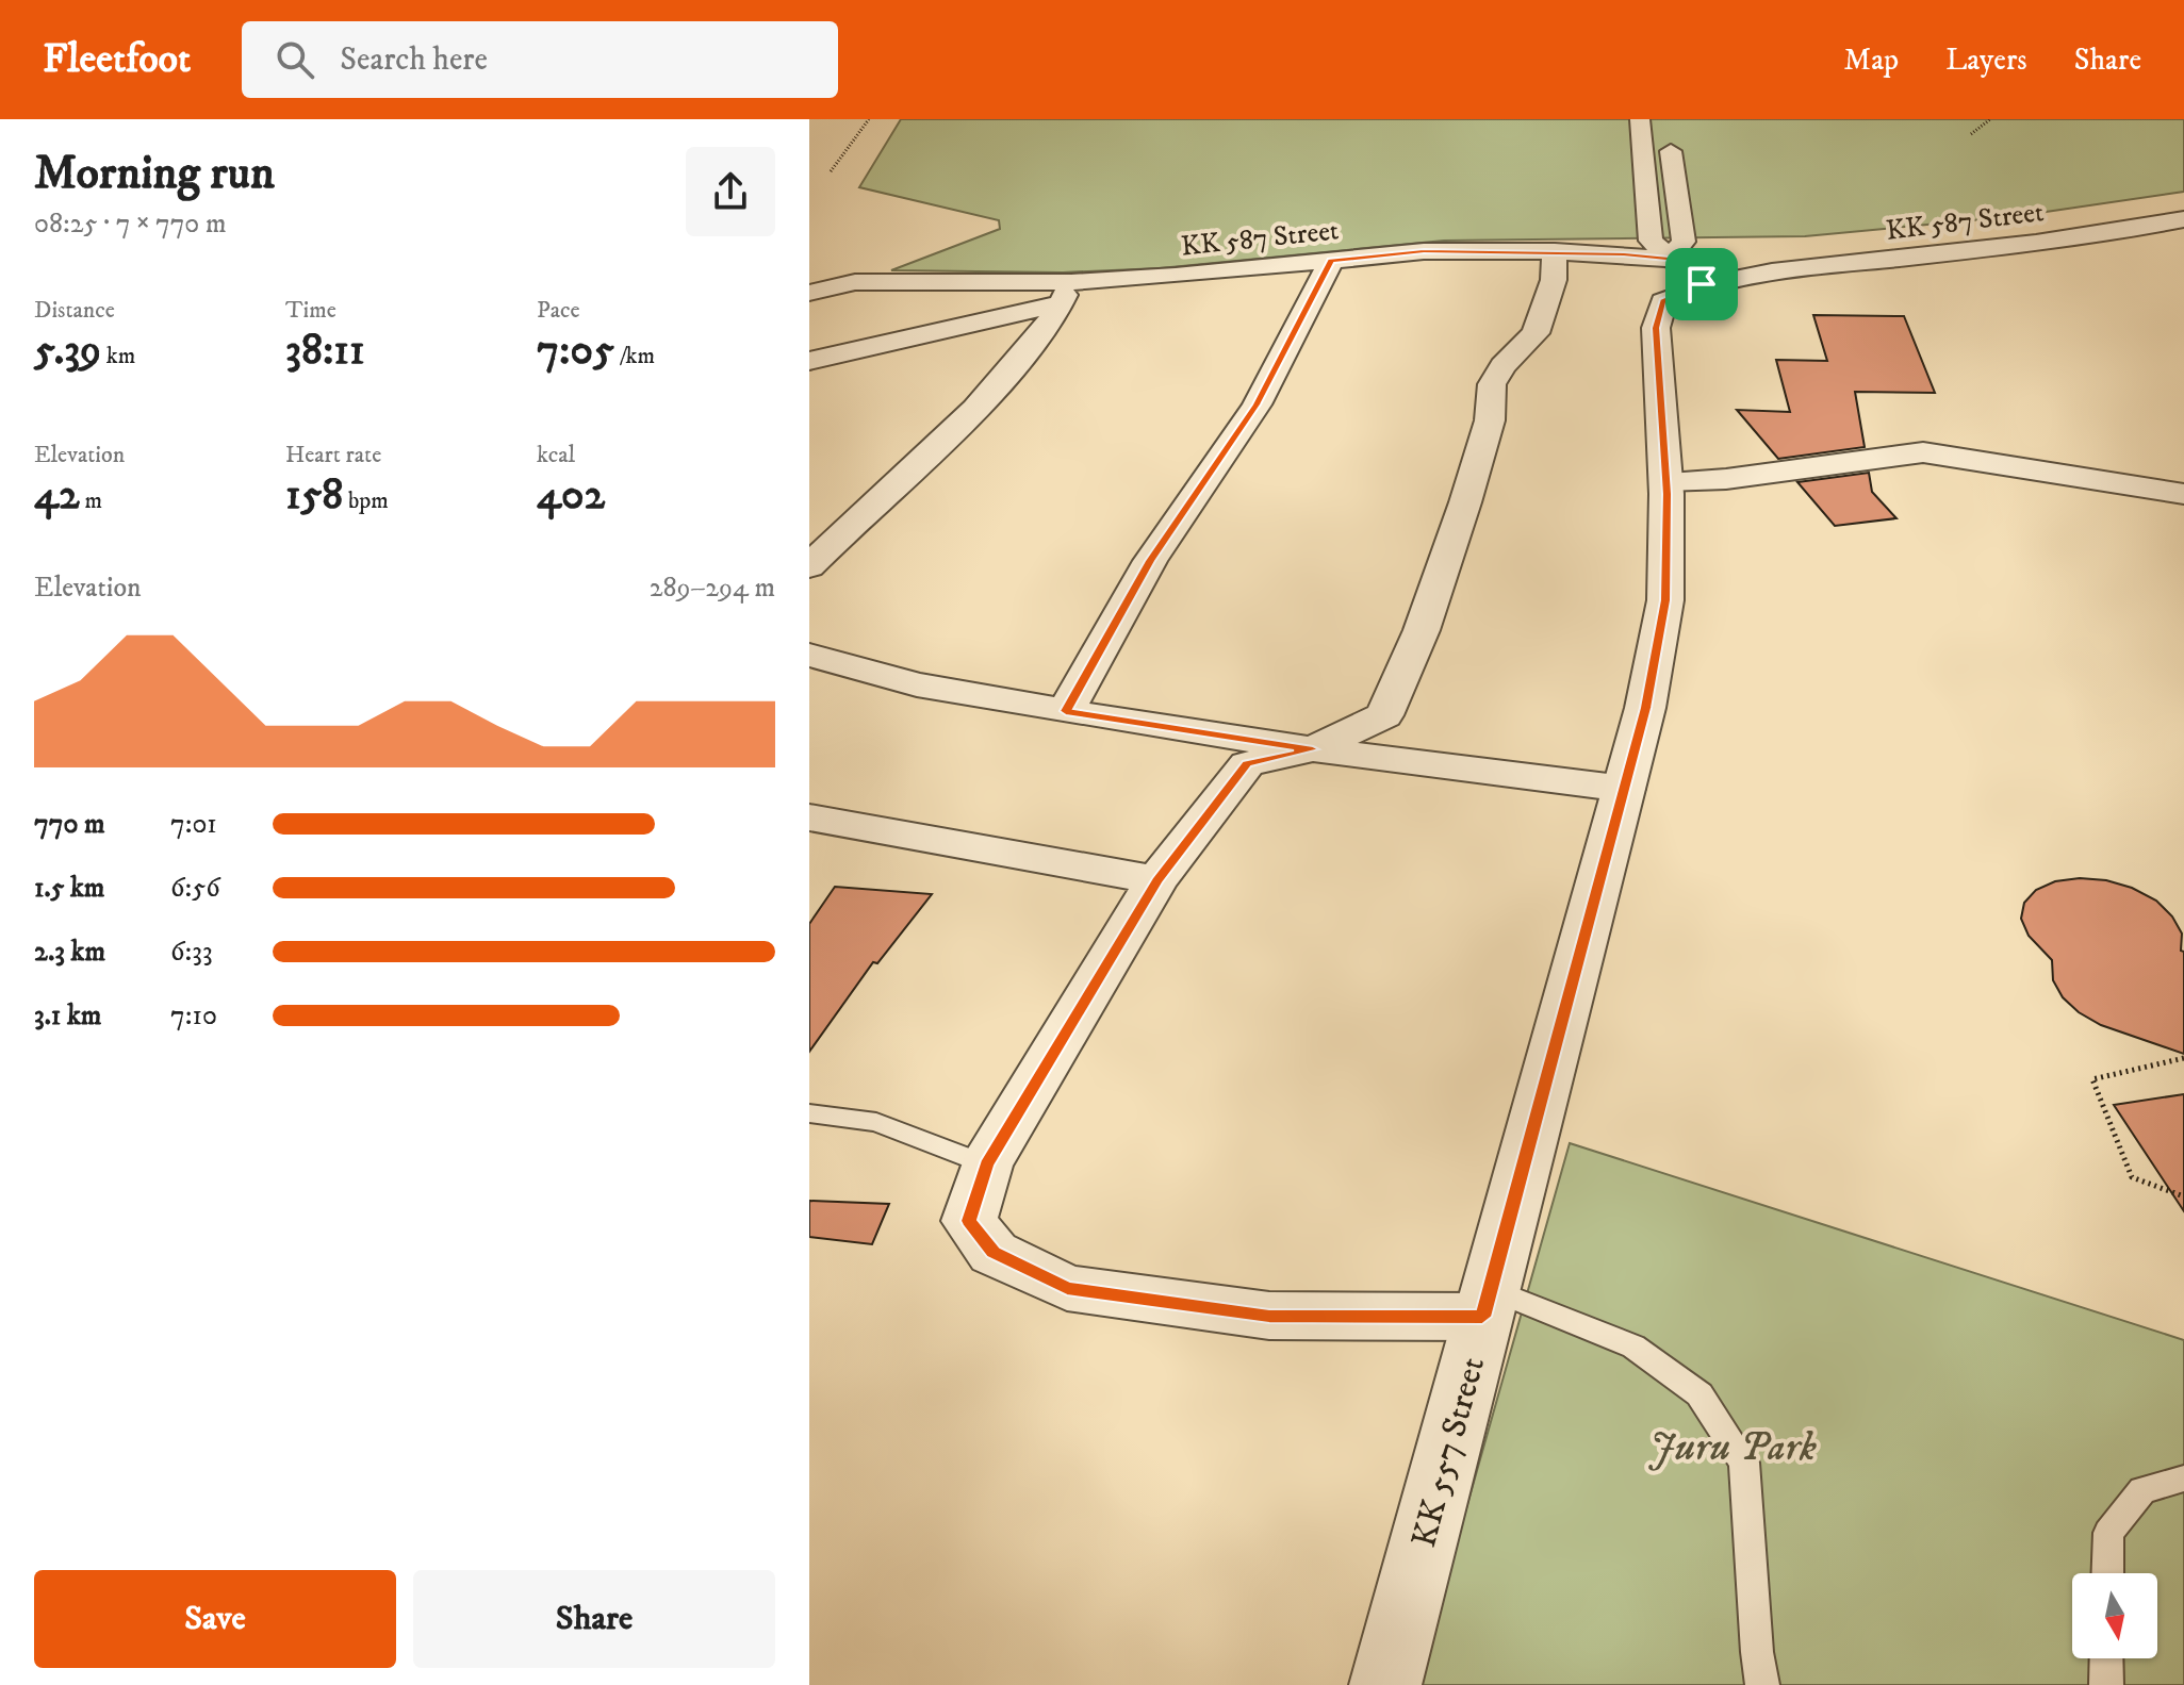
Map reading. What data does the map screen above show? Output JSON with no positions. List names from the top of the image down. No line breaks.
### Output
{"streets":{"street":["KK 587 Street","KK 557 Street"]},"crossings":[["KK 587 Street","KK 557 Street"]],"parks":["Juru Park"],"north":"bottom","page":{"header":"Fleetfoot","search":"Search here","nav":["Map","Layers","Share"],"heading":["Morning run","08:25 · 7 × 770 m"],"stats":[["Distance","5.39 km"],["Time","38:11"],["Pace","7:05 /km"],["Elevation","42 m"],["Heart rate","158 bpm"],["kcal","402"]],"chart":["Elevation","289–294 m"],"list":[{"name":"770 m","note":"7:01"},{"name":"1.5 km","note":"6:56"},{"name":"2.3 km","note":"6:33"},{"name":"3.1 km","note":"7:10"}],"buttons":["Save","Share"]}}
